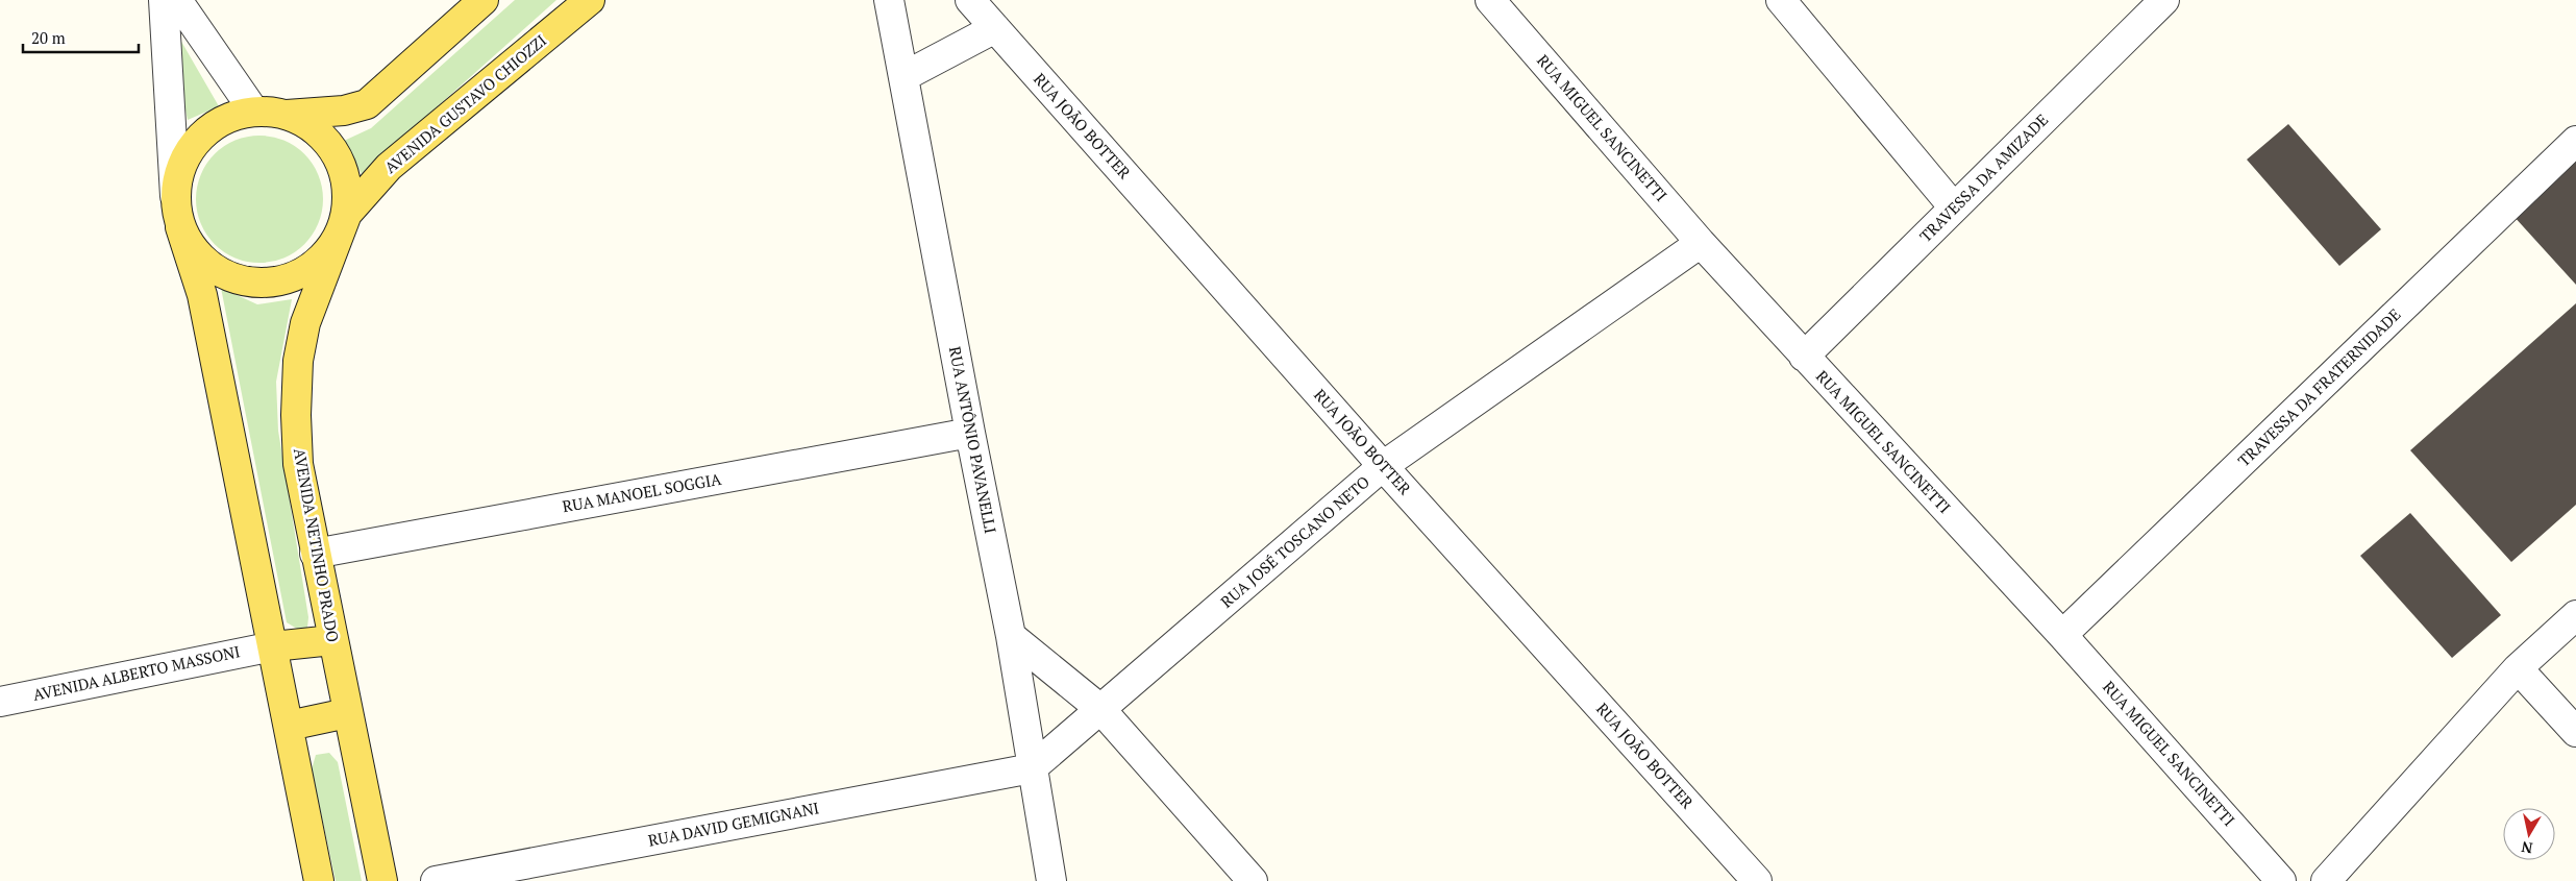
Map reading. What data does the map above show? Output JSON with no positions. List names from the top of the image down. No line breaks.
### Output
{"streets":{"main road":["AVENIDA GUSTAVO CHIOZZI","AVENIDA NETINHO PRADO"],"street":["RUA JOÃO BOTTER","RUA MIGUEL SANCINETTI","TRAVESSA DA AMIZADE","TRAVESSA DA FRATERNIDADE","RUA ANTÔNIO PAVANELLI","RUA MANOEL SOGGIA","RUA JOSÉ TOSCANO NETO","AVENIDA ALBERTO MASSONI","RUA DAVID GEMIGNANI"]},"crossings":[["AVENIDA GUSTAVO CHIOZZI","AVENIDA NETINHO PRADO"],["RUA JOÃO BOTTER","RUA JOSÉ TOSCANO NETO"],["RUA MIGUEL SANCINETTI","TRAVESSA DA AMIZADE"],["RUA MIGUEL SANCINETTI","TRAVESSA DA FRATERNIDADE"],["RUA MIGUEL SANCINETTI","RUA JOSÉ TOSCANO NETO"],["RUA ANTÔNIO PAVANELLI","RUA MANOEL SOGGIA"],["RUA ANTÔNIO PAVANELLI","RUA JOSÉ TOSCANO NETO"],["RUA ANTÔNIO PAVANELLI","RUA DAVID GEMIGNANI"],["RUA MANOEL SOGGIA","AVENIDA NETINHO PRADO"],["RUA JOSÉ TOSCANO NETO","RUA DAVID GEMIGNANI"]],"scale_bar":"20 m","north":"bottom"}
